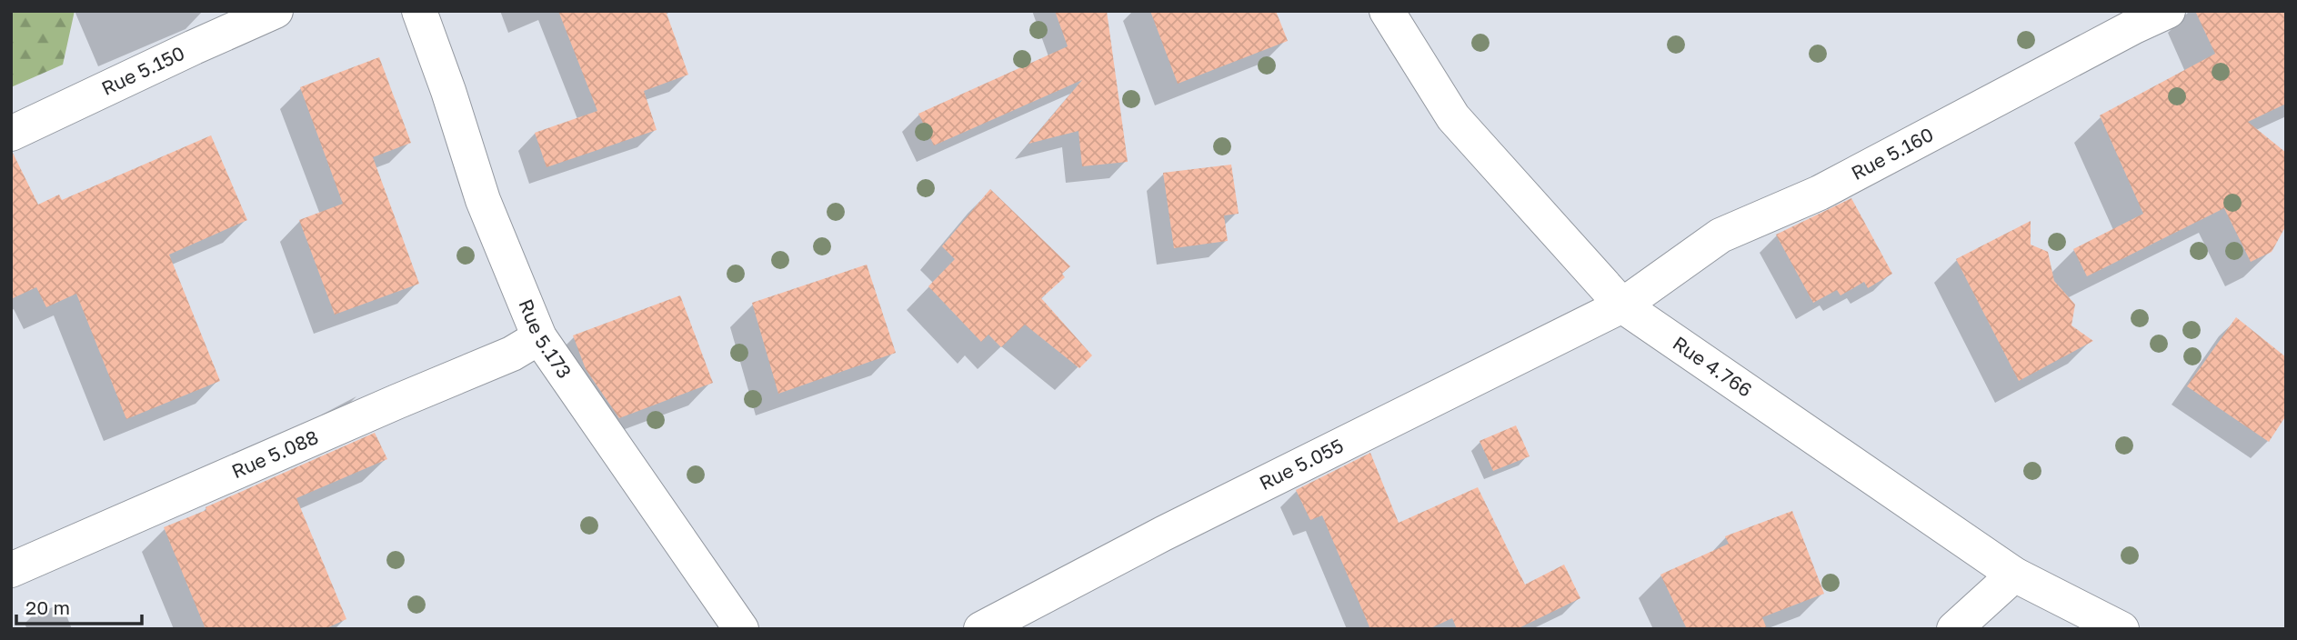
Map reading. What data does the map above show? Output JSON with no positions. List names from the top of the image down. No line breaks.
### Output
{"streets":{"street":["Rue 5.150","Rue 5.160","Rue 5.173","Rue 4.766","Rue 5.088","Rue 5.055"]},"crossings":[["Rue 5.160","Rue 4.766"],["Rue 5.160","Rue 5.055"],["Rue 5.173","Rue 5.088"],["Rue 4.766","Rue 5.055"]],"scale_bar":"20 m"}
